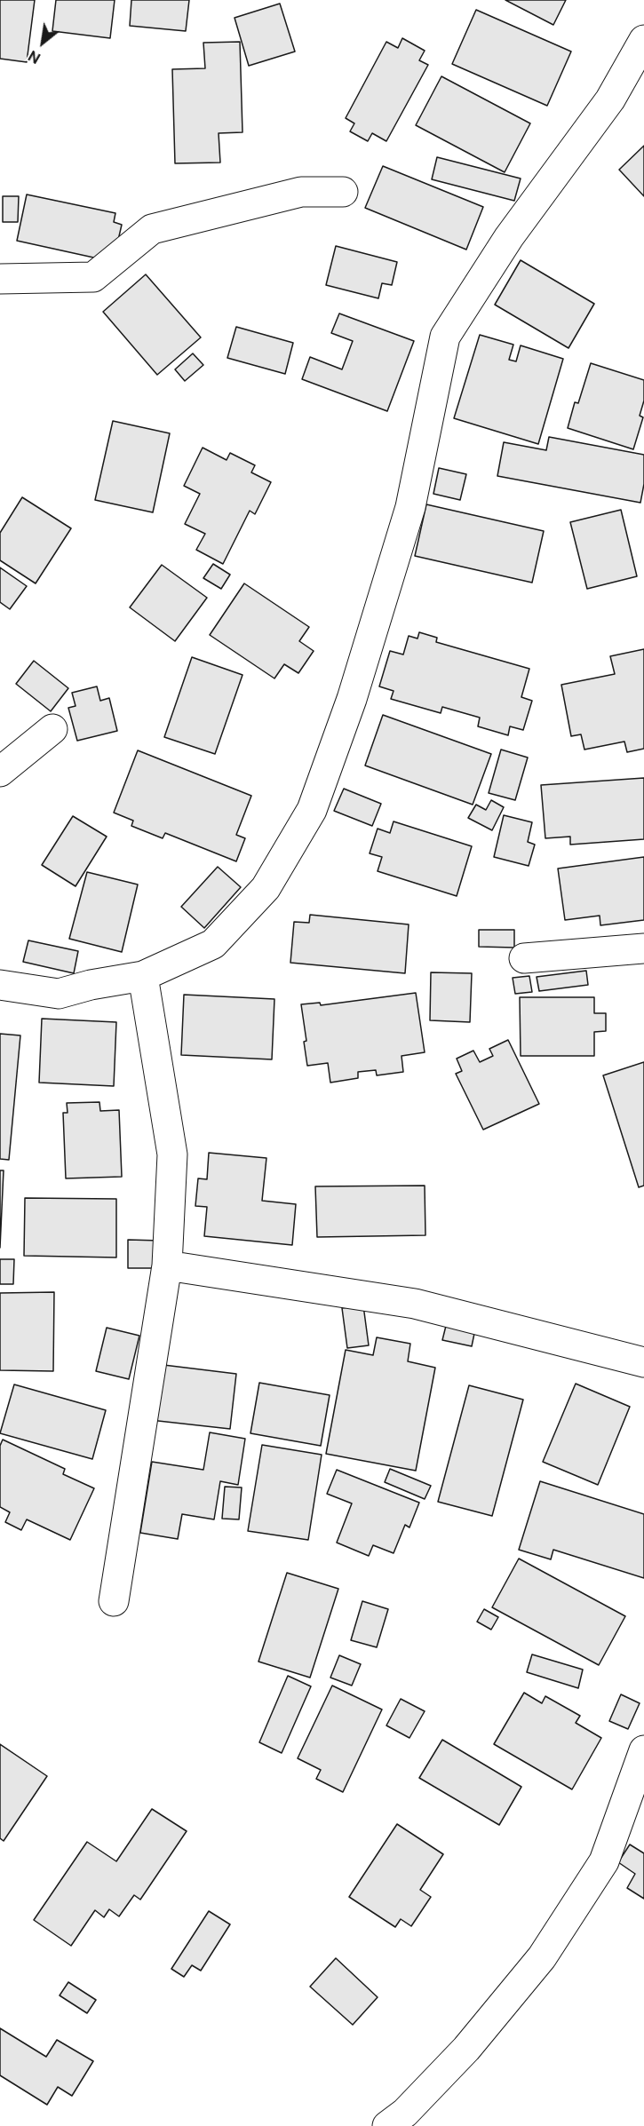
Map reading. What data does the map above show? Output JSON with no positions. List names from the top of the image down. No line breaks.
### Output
{"north":"bottom left"}
